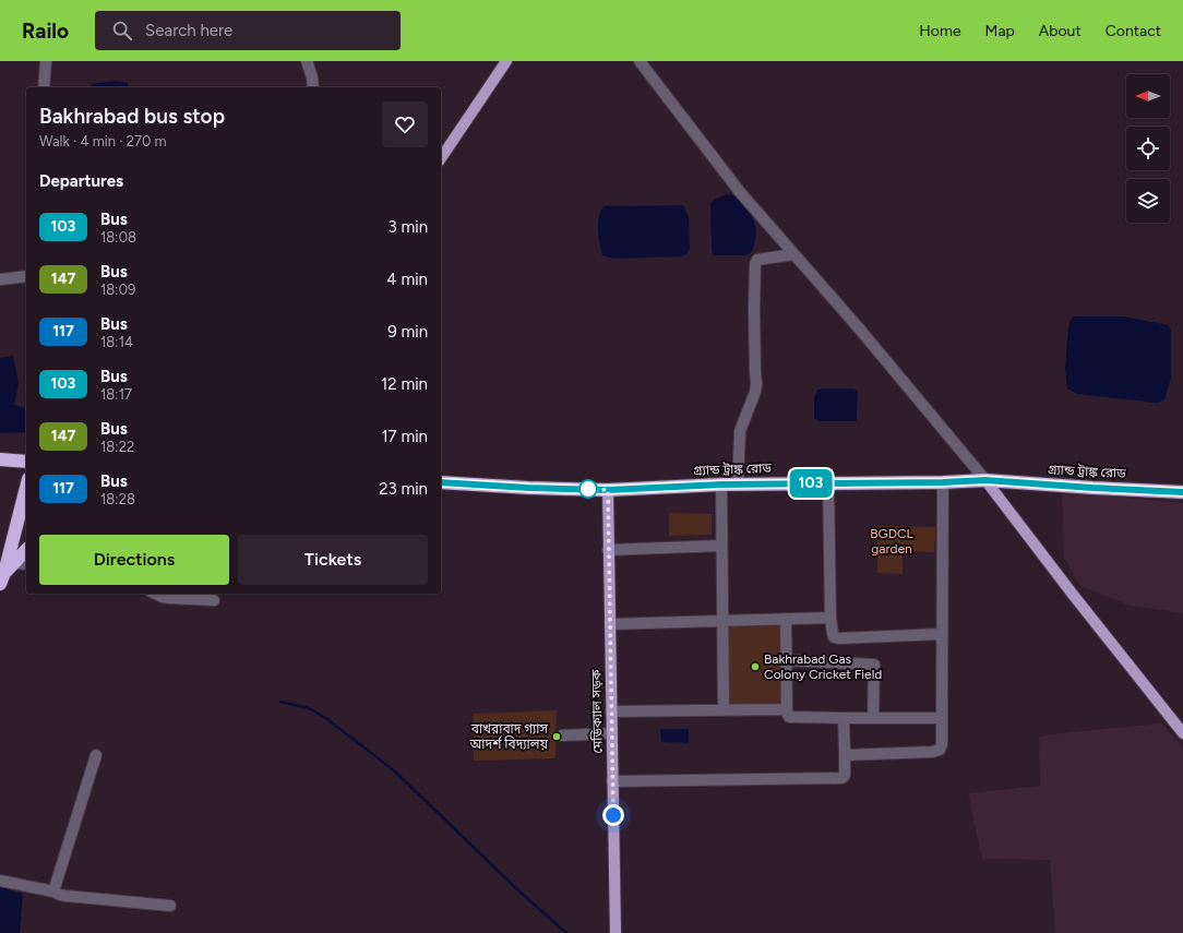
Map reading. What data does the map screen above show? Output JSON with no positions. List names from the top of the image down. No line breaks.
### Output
{"streets":{"highway":["গ্র্যান্ড ট্রাঙ্ক রোড"],"main road":["মেডিক্যাল সড়ক"]},"crossings":[["গ্র্যান্ড ট্রাঙ্ক রোড","মেডিক্যাল সড়ক"]],"parks":["BGDCL garden"],"places":["Bakhrabad Gas Colony Cricket Field","বাখরাবাদ গ্যাস আদর্শ বিদ্যালয়"],"lines":["bus line 103"],"north":"left","page":{"header":"Railo","search":"Search here","nav":["Home","Map","About","Contact"],"on_map":"103","heading":[["Bakhrabad bus stop","Walk · 4 min · 270 m"],"Departures"],"list":[{"mark":"103","name":"Bus","note":"18:08","value":"3 min"},{"mark":"147","name":"Bus","note":"18:09","value":"4 min"},{"mark":"117","name":"Bus","note":"18:14","value":"9 min"},{"mark":"103","name":"Bus","note":"18:17","value":"12 min"},{"mark":"147","name":"Bus","note":"18:22","value":"17 min"},{"mark":"117","name":"Bus","note":"18:28","value":"23 min"}],"buttons":["Directions","Tickets"]}}
